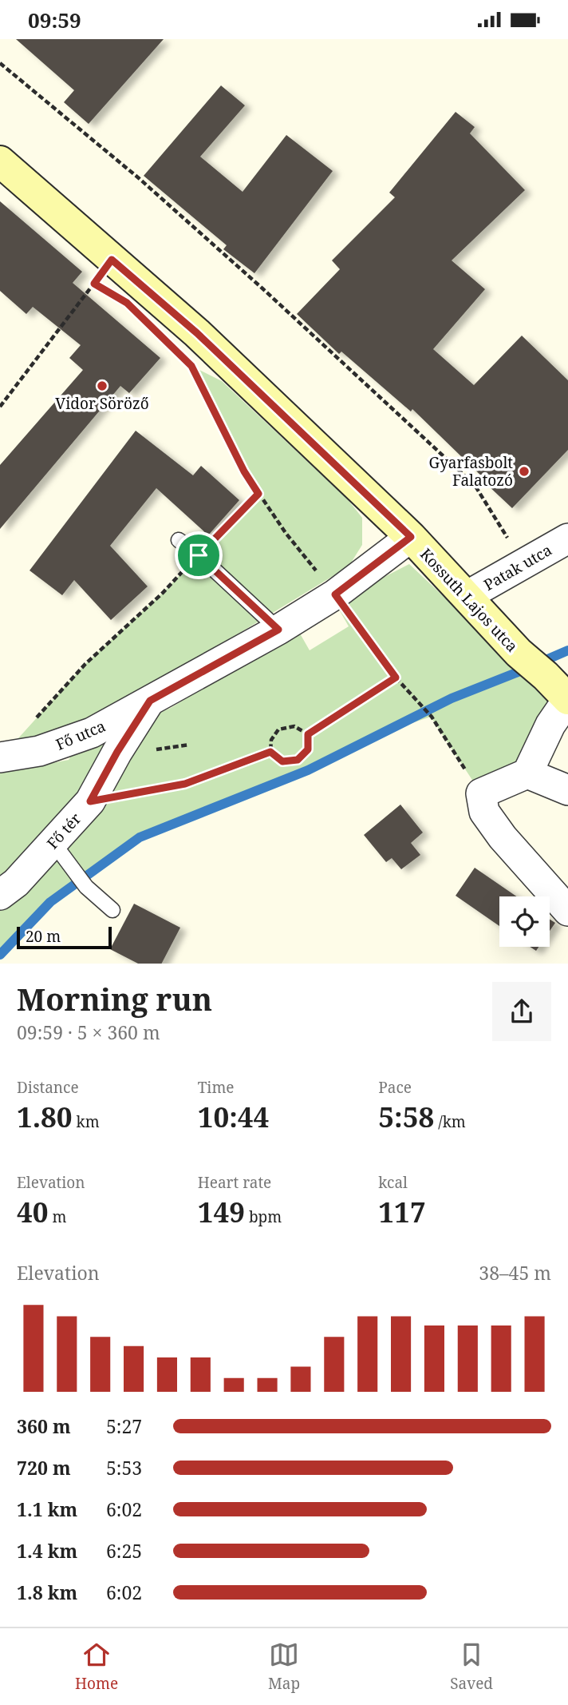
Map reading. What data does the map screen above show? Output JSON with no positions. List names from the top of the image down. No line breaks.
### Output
{"streets":{"main road":["Kossuth Lajos utca"],"street":["Patak utca","Fő utca","Fő tér"]},"crossings":[["Patak utca","Kossuth Lajos utca"],["Kossuth Lajos utca","Fő utca"],["Fő utca","Fő tér"]],"places":["Vidor Söröző","Gyarfasbolt Falatozó"],"scale_bar":"20 m","page":{"status":"09:59","scale":"20 m","heading":["Morning run","09:59 · 5 × 360 m"],"stats":[["Distance","1.80 km"],["Time","10:44"],["Pace","5:58 /km"],["Elevation","40 m"],["Heart rate","149 bpm"],["kcal","117"]],"chart":["Elevation","38–45 m"],"list":[{"name":"360 m","note":"5:27"},{"name":"720 m","note":"5:53"},{"name":"1.1 km","note":"6:02"},{"name":"1.4 km","note":"6:25"},{"name":"1.8 km","note":"6:02"}],"tabs":["Home","Map","Saved"]}}
